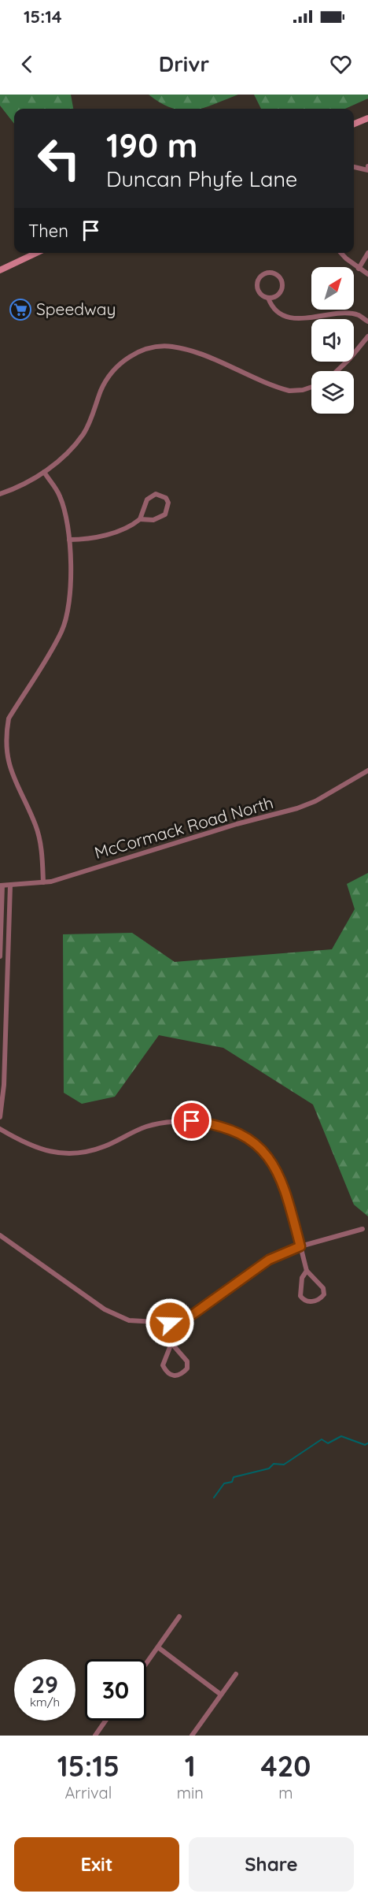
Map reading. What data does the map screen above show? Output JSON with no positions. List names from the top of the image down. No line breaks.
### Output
{"streets":{"street":["McCormack Road North"]},"places":{"supermarket":["Speedway"]},"north":"top right","page":{"status":"15:14","header":"Drivr","turn":["190 m","Duncan Phyfe Lane"],"then":"Then","speed":"29 km/h","limit":"30","eta":["15:15","Arrival","1","min","420","m"],"buttons":["Exit","Share"]}}
